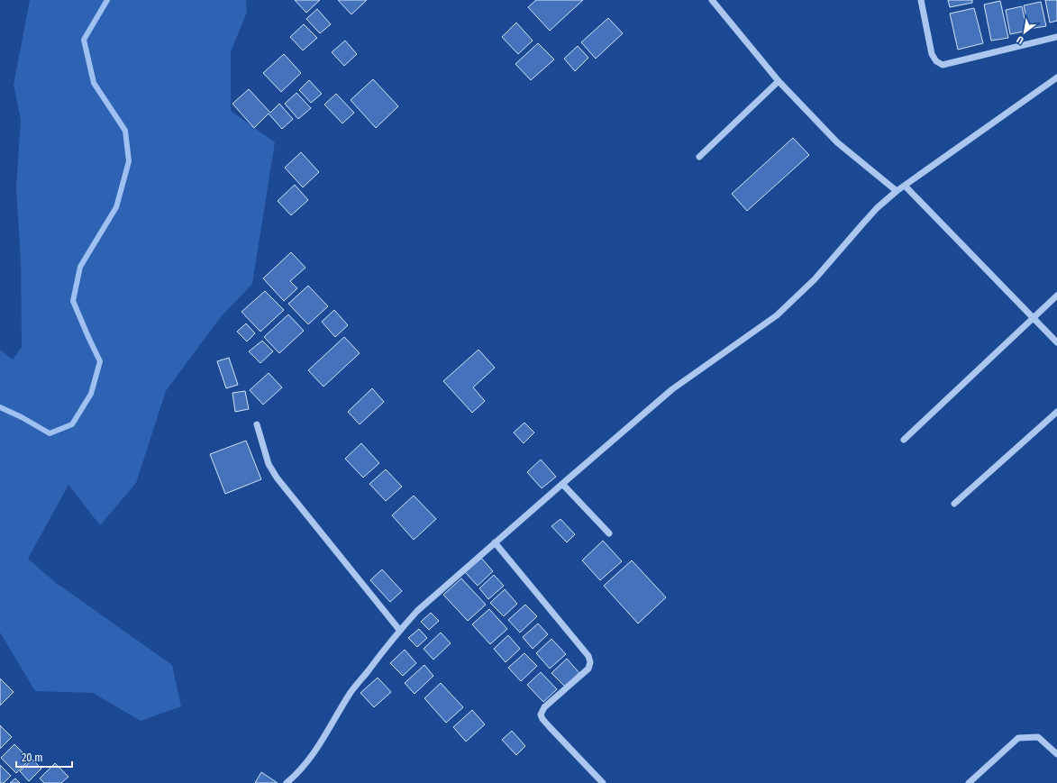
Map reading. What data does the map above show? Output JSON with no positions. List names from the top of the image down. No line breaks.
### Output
{"scale_bar":"20 m","north":"bottom left"}
